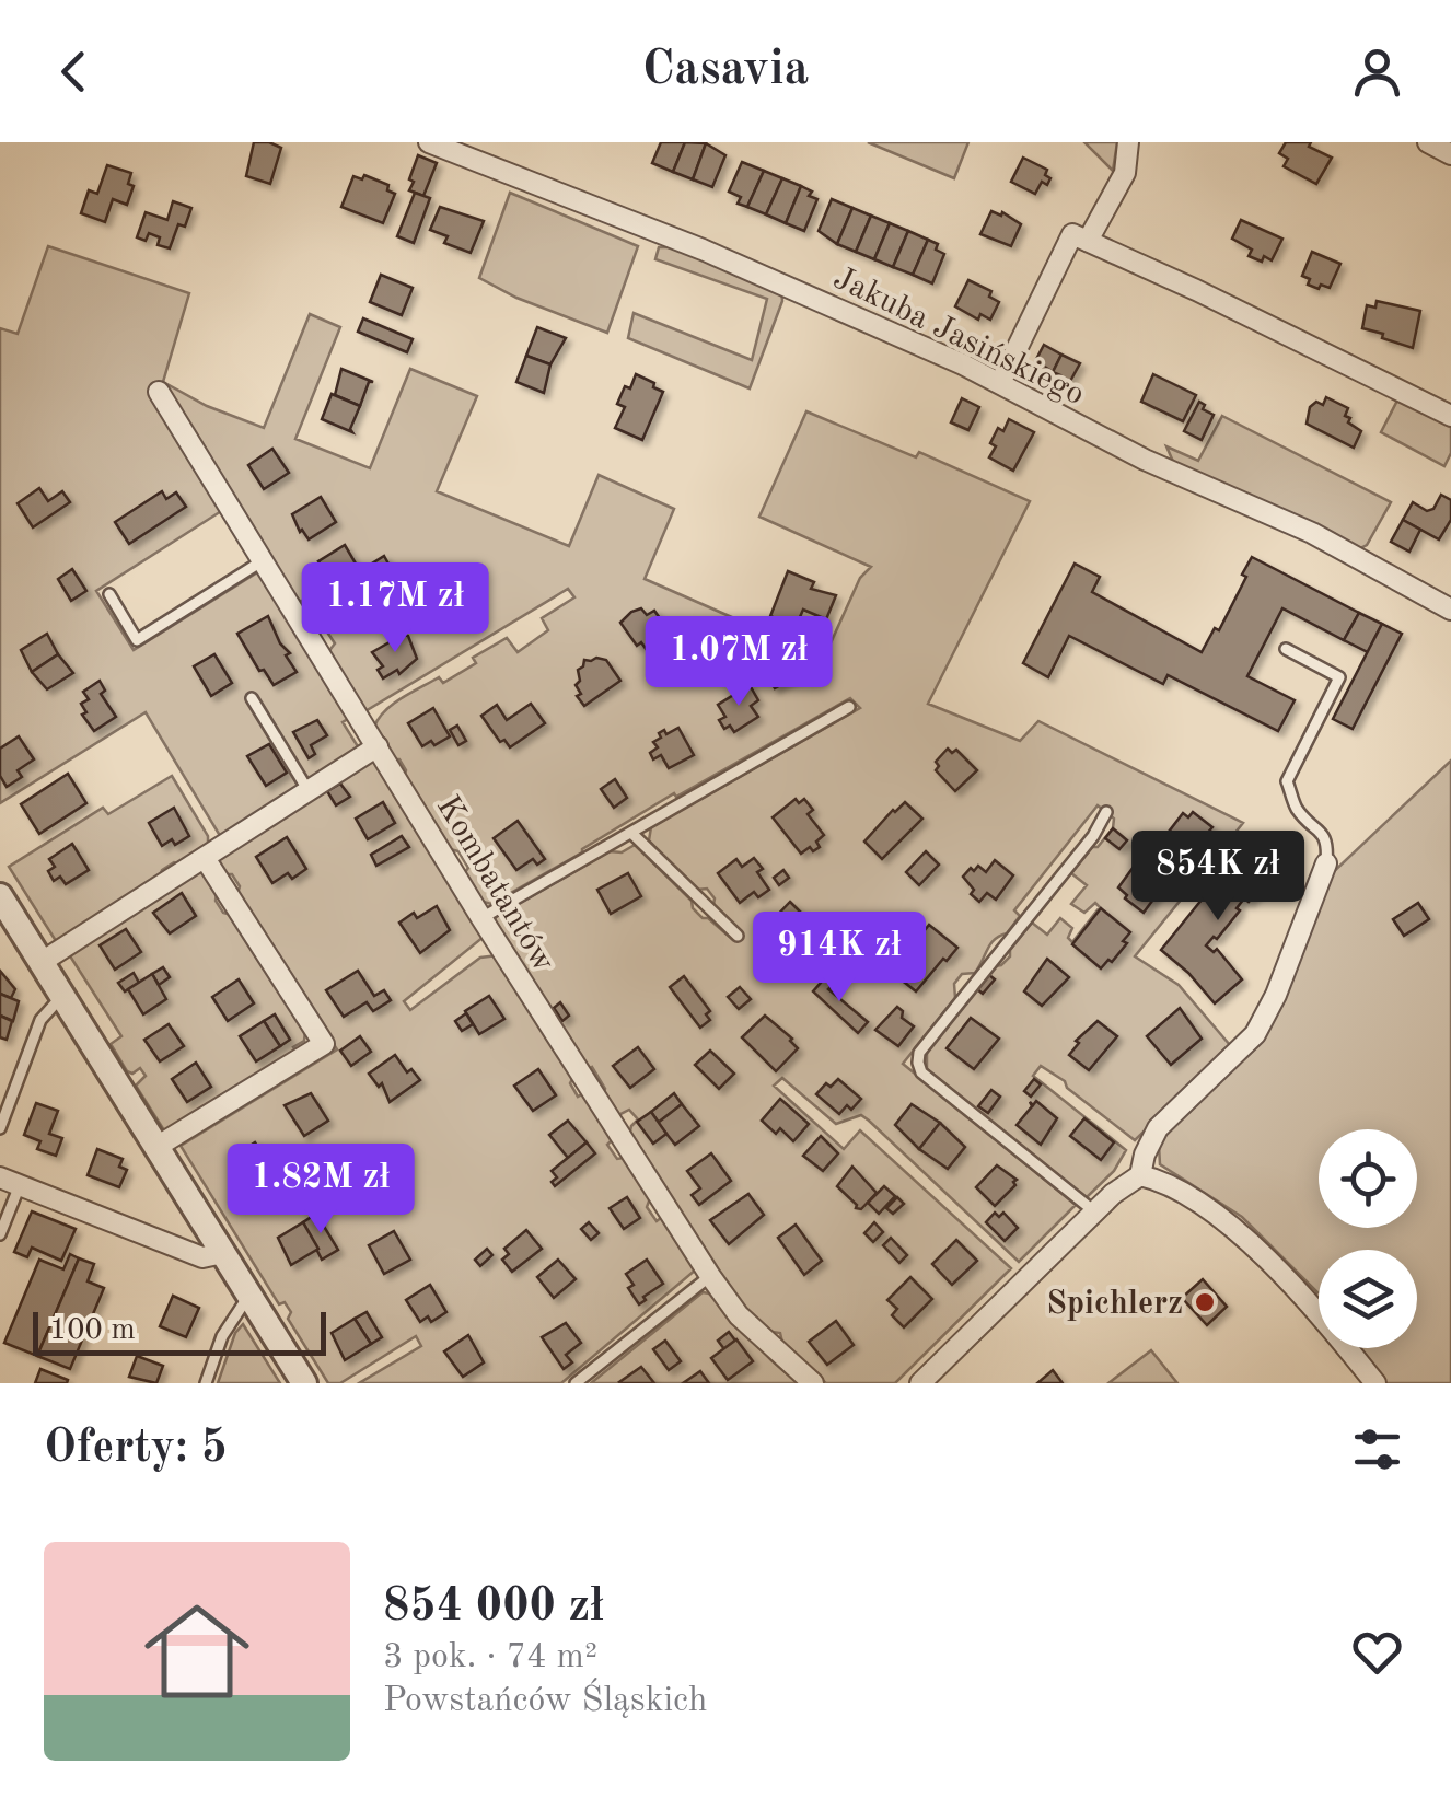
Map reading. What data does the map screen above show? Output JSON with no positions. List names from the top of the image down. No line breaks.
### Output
{"streets":{"street":["Jakuba Jasińskiego","Kombatantów"]},"places":["Spichlerz"],"scale_bar":"100 m","page":{"header":"Casavia","price":["1.17M zł","1.07M zł","854K zł","914K zł","1.82M zł"],"scale":"100 m","heading":"Oferty: 5","list":[{"name":"854 000 zł","note":"3 pok. · 74 m² · Powstańców Śląskich"}]}}
